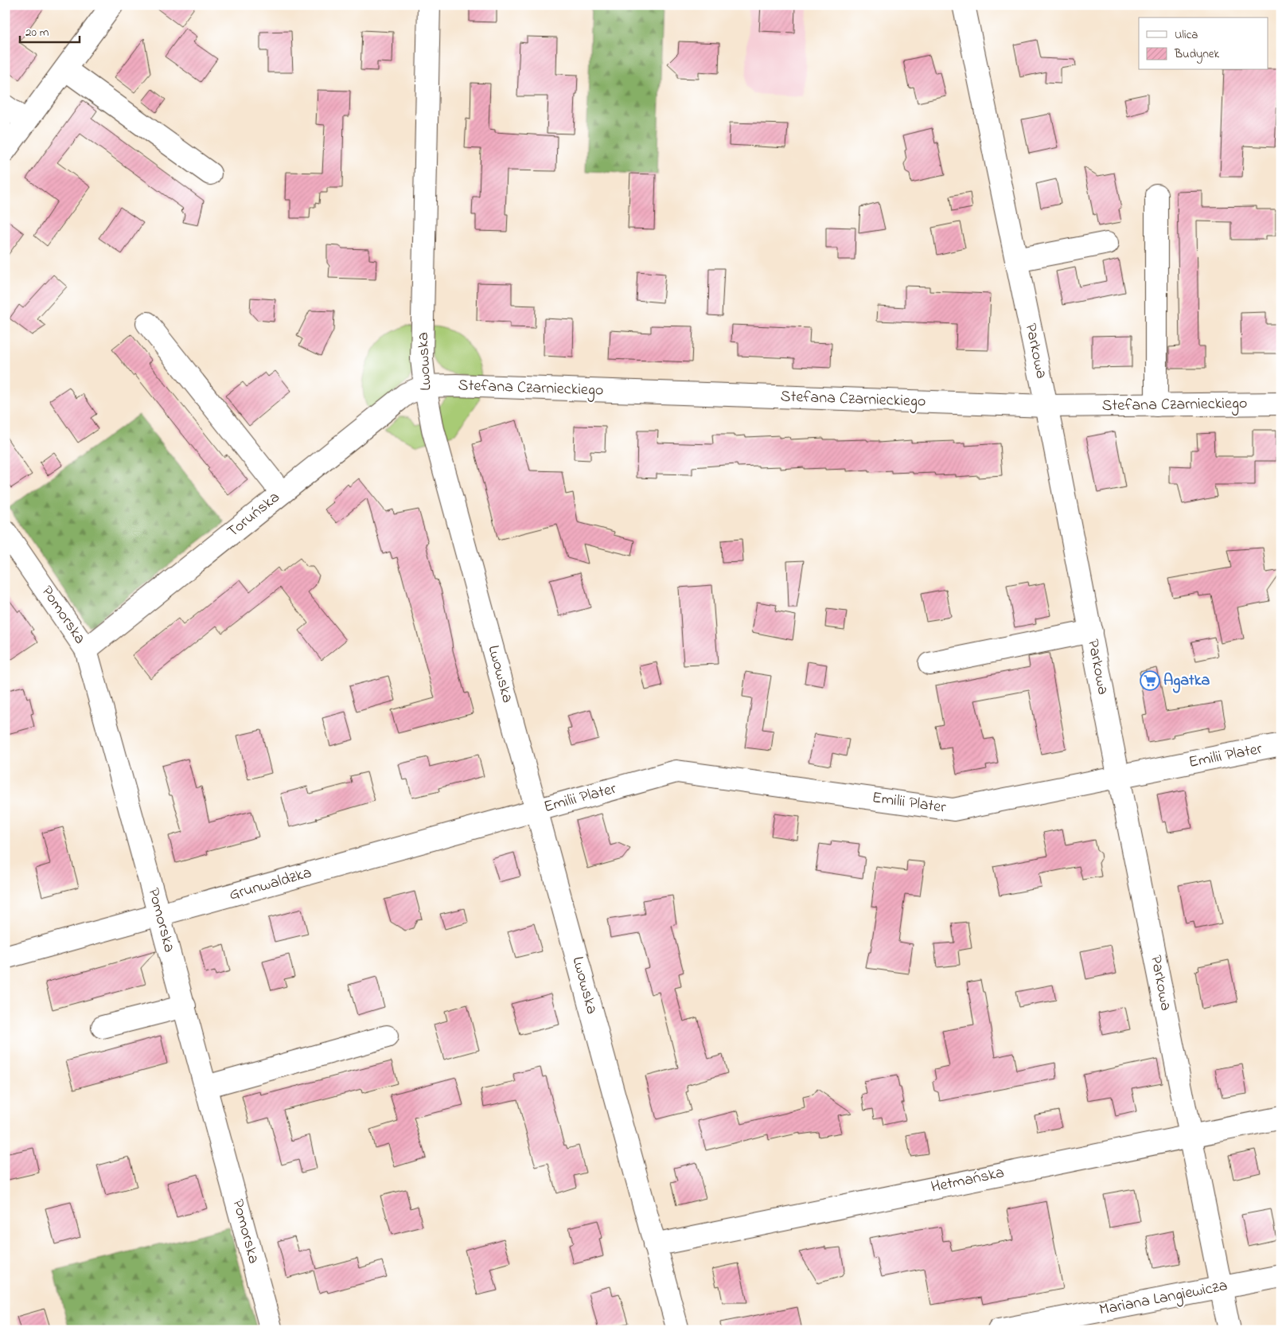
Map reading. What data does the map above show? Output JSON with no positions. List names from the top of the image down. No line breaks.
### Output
{"streets":{"street":["Parkowa","Lwowska","Stefana Czarnieckiego","Toruńska","Pomorska","Emilii Plater","Grunwaldzka","Hetmańska","Mariana Langiewicza"]},"crossings":[["Parkowa","Stefana Czarnieckiego"],["Parkowa","Emilii Plater"],["Parkowa","Hetmańska"],["Parkowa","Mariana Langiewicza"],["Lwowska","Stefana Czarnieckiego"],["Lwowska","Toruńska"],["Lwowska","Emilii Plater"],["Lwowska","Grunwaldzka"],["Lwowska","Hetmańska"],["Stefana Czarnieckiego","Toruńska"],["Toruńska","Pomorska"],["Pomorska","Grunwaldzka"],["Emilii Plater","Grunwaldzka"]],"places":{"supermarket":["Agatka"]},"legend":["Ulica","Budynek"],"scale_bar":"20 m"}
